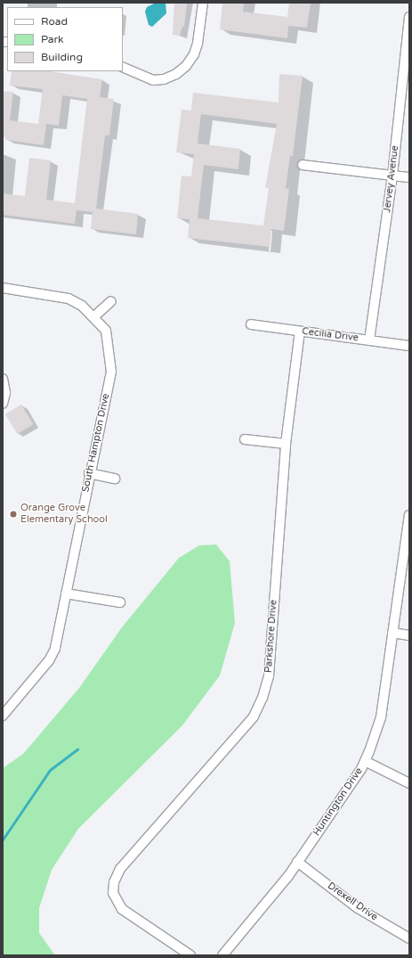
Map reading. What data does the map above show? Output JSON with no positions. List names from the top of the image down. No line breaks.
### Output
{"streets":{"street":["Jervey Avenue","Cecilia Drive","South Hampton Drive","Parkshore Drive","Huntington Drive","Drexell Drive"]},"crossings":[["Jervey Avenue","Cecilia Drive"],["Cecilia Drive","Parkshore Drive"],["Huntington Drive","Drexell Drive"]],"places":["Orange Grove Elementary School"],"legend":["Road","Park","Building"]}
